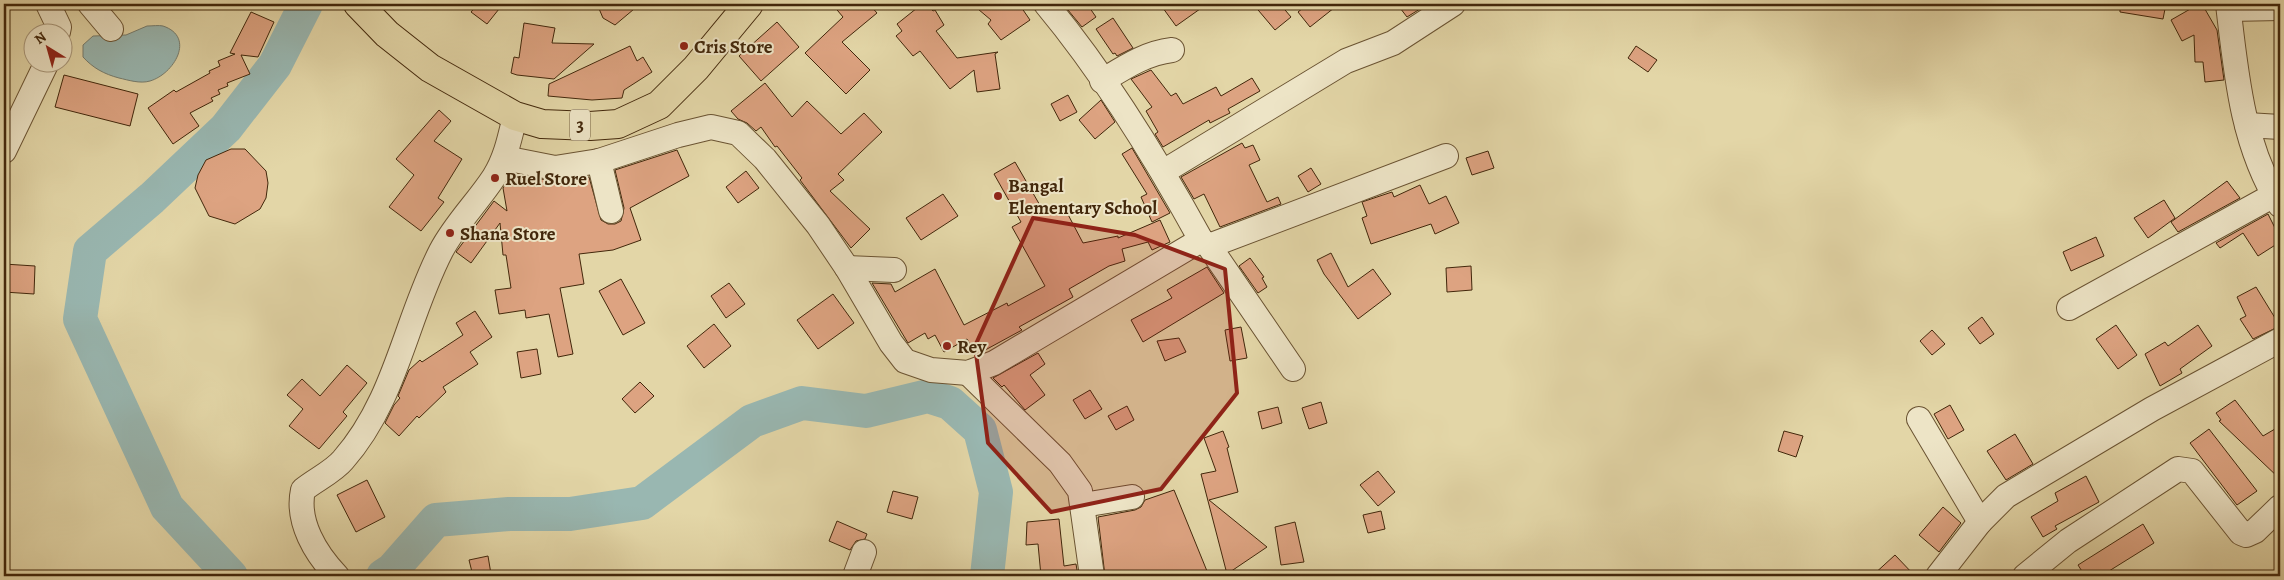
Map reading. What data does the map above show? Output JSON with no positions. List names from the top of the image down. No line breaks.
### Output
{"streets":{"highway":["3"]},"places":["Cris Store","Ruel Store","Bangal Elementary School","Shana Store","Rey"],"north":"top left"}
